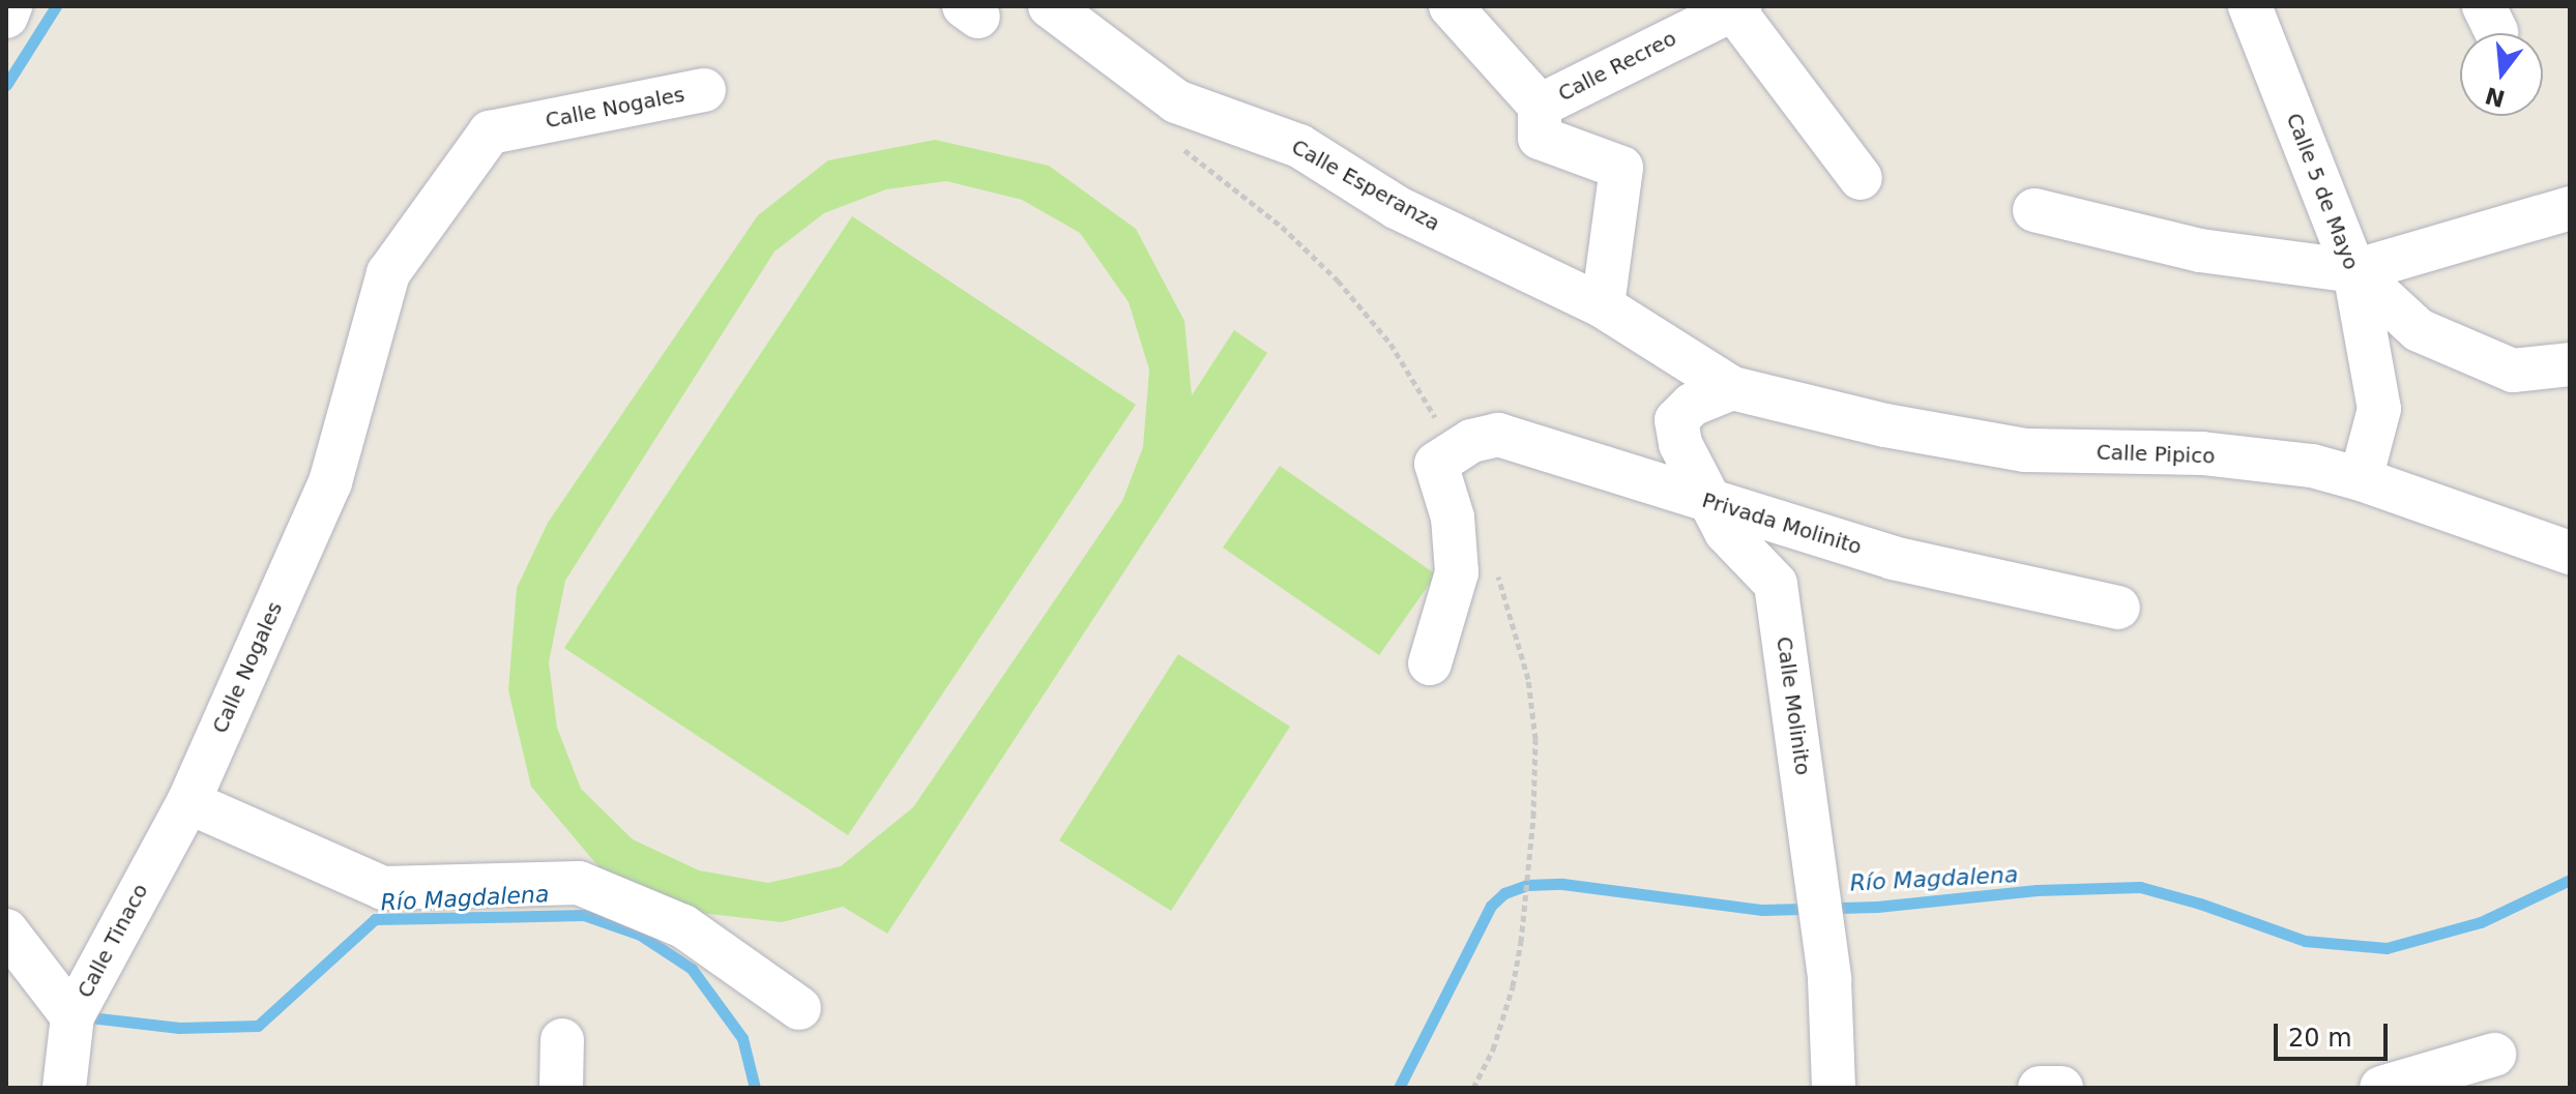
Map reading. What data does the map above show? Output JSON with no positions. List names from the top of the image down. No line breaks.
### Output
{"streets":{"street":["Calle Recreo","Calle Nogales","Calle Esperanza","Calle 5 de Mayo","Calle Pipico","Privada Molinito","Calle Molinito","Calle Tinaco"]},"crossings":[["Calle Nogales","Calle Tinaco"],["Calle Esperanza","Calle Pipico"],["Calle Esperanza","Calle Molinito"],["Calle 5 de Mayo","Calle Pipico"],["Calle Pipico","Calle Molinito"],["Privada Molinito","Calle Molinito"]],"water":["Río Magdalena"],"scale_bar":"20 m","north":"bottom"}
